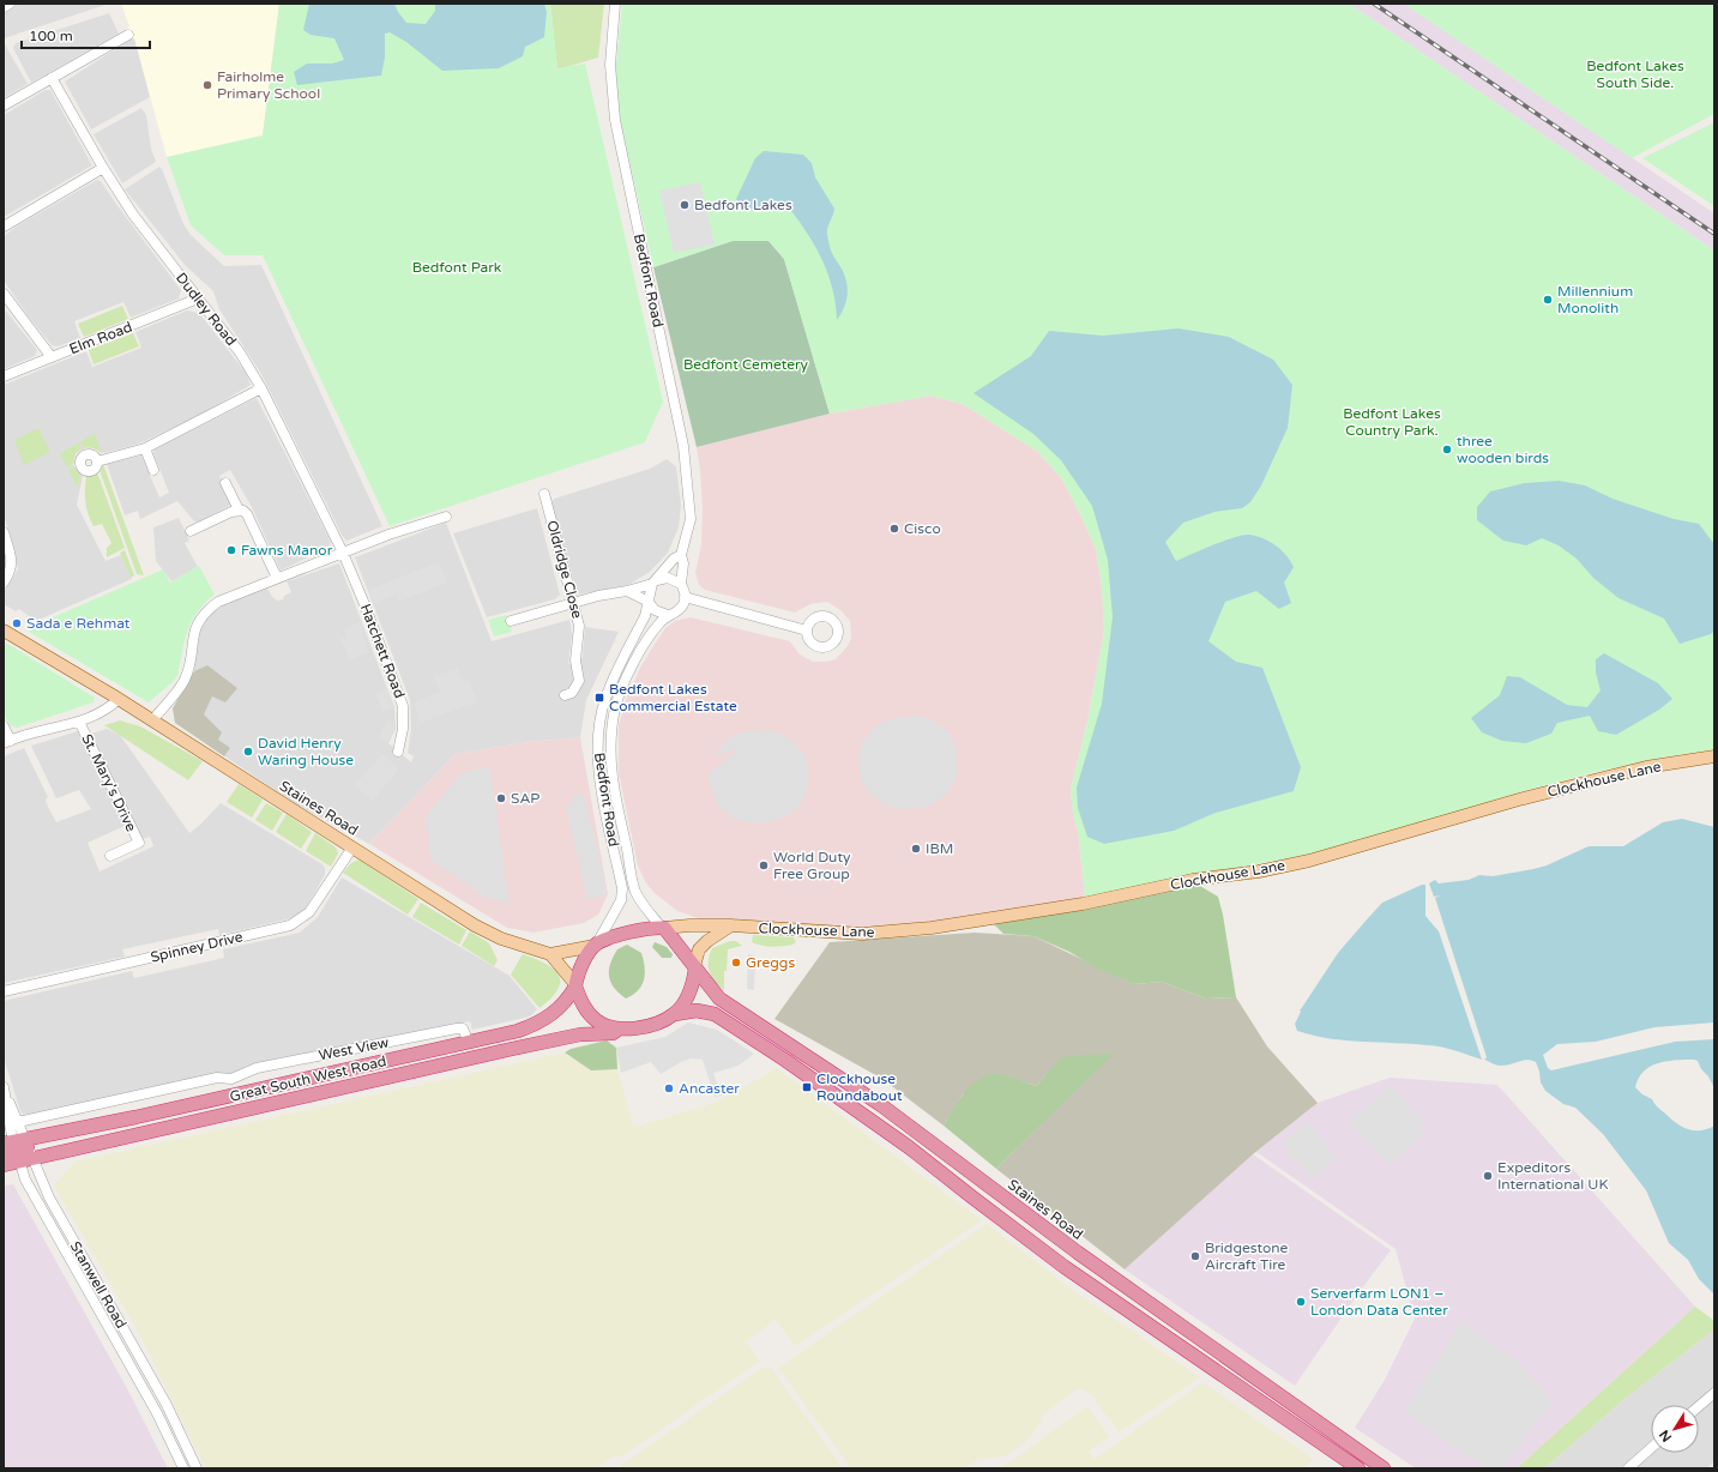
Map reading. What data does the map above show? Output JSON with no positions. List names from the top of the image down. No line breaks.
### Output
{"streets":{"highway":["Staines Road","Great South West Road"],"main road":["Clockhouse Lane"],"street":["Bedfont Road","Dudley Road","Elm Road","Oldridge Close","Hatchett Road","St. Mary's Drive","Spinney Drive","West View","Stanwell Road"]},"crossings":[["Bedfont Road","Clockhouse Lane"],["Bedfont Road","Staines Road"],["Bedfont Road","Great South West Road"],["Dudley Road","Elm Road"],["Dudley Road","Hatchett Road"],["Clockhouse Lane","Staines Road"],["Clockhouse Lane","Great South West Road"],["Staines Road","Spinney Drive"],["Staines Road","Great South West Road"],["West View","Great South West Road"],["West View","Stanwell Road"],["Great South West Road","Stanwell Road"]],"parks":["Bedfont Lakes South Side.","Bedfont Park","Bedfont Cemetery","Bedfont Lakes Country Park."],"places":{"other":["Fairholme Primary School","Bedfont Lakes","Millennium Monolith","three wooden birds","Cisco","Fawns Manor","Sada e Rehmat","David Henry Waring House","SAP","IBM","World Duty Free Group","Greggs","Ancaster","Expeditors International UK","Bridgestone Aircraft Tire","Serverfarm LON1 – London Data Center"],"transit":["Bedfont Lakes Commercial Estate","Clockhouse Roundabout"]},"scale_bar":"100 m","north":"bottom left"}
